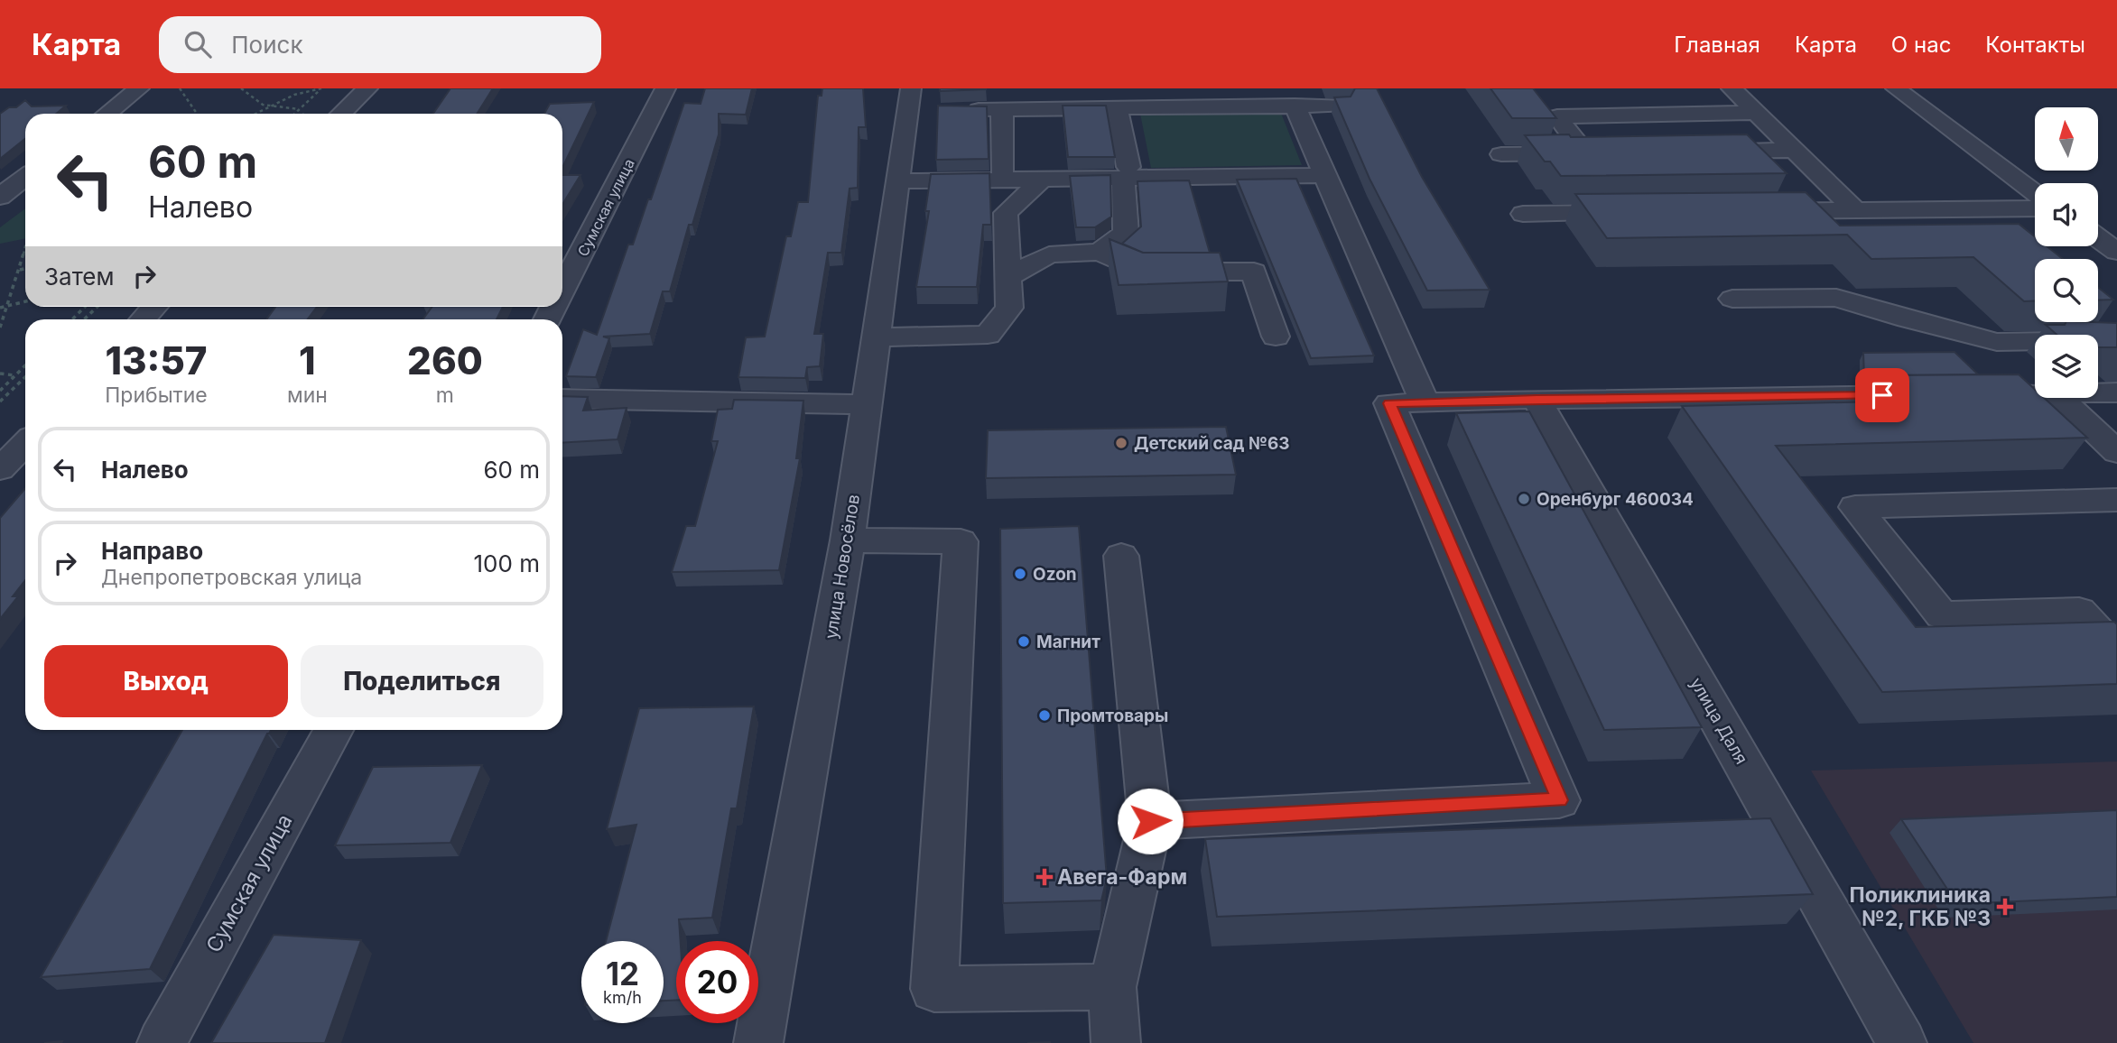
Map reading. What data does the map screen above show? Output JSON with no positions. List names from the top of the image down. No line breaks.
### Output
{"streets":{"street":["Сумская улица","улица Новосёлов","улица Даля"]},"places":{"other":["Детский сад №63","Оренбург 460034","Ozon","Магнит","Промтовары"],"health":["Авега-Фарм","Поликлиника №2, ГКБ №3"]},"north":"top","page":{"header":"Карта","search":"Поиск","nav":["Главная","Карта","О нас","Контакты"],"turn":["60 m","Налево"],"then":"Затем","eta":["13:57","Прибытие","1","мин","260","m"],"list":[{"name":"Налево","value":"60 m"},{"name":"Направо","note":"Днепропетровская улица","value":"100 m"}],"buttons":["Выход","Поделиться"],"speed":"12 km/h","limit":"20"}}
